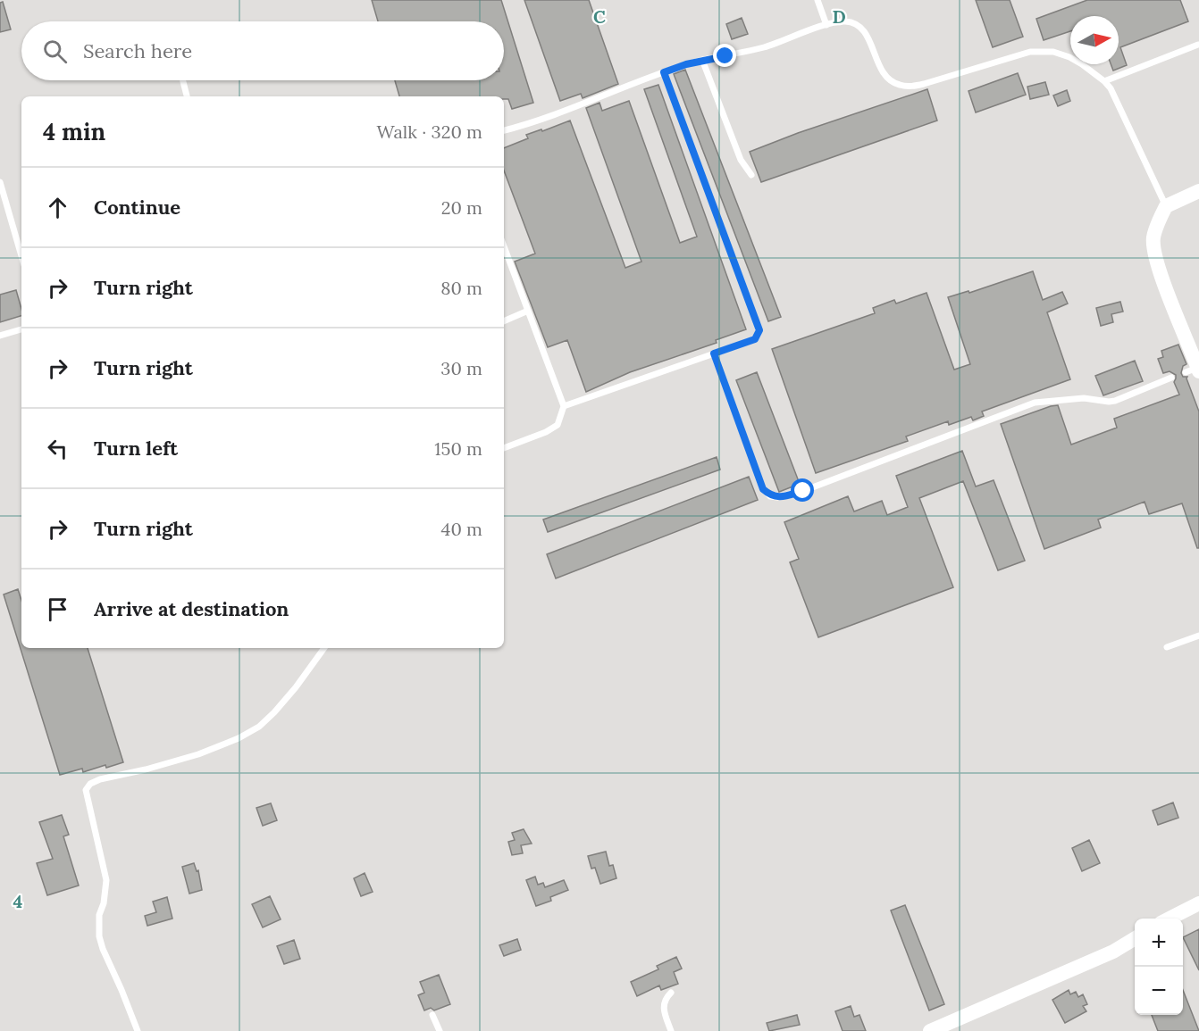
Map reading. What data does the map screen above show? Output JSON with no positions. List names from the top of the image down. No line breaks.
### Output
{"north":"right","page":{"search":"Search here","heading":["4 min","Walk · 320 m"],"list":[["Continue","20 m"],["Turn right","80 m"],["Turn right","30 m"],["Turn left","150 m"],["Turn right","40 m"],"Arrive at destination"],"map_buttons":["+","−"]},"grid":{"columns":["C","D"],"rows":["4"]}}
